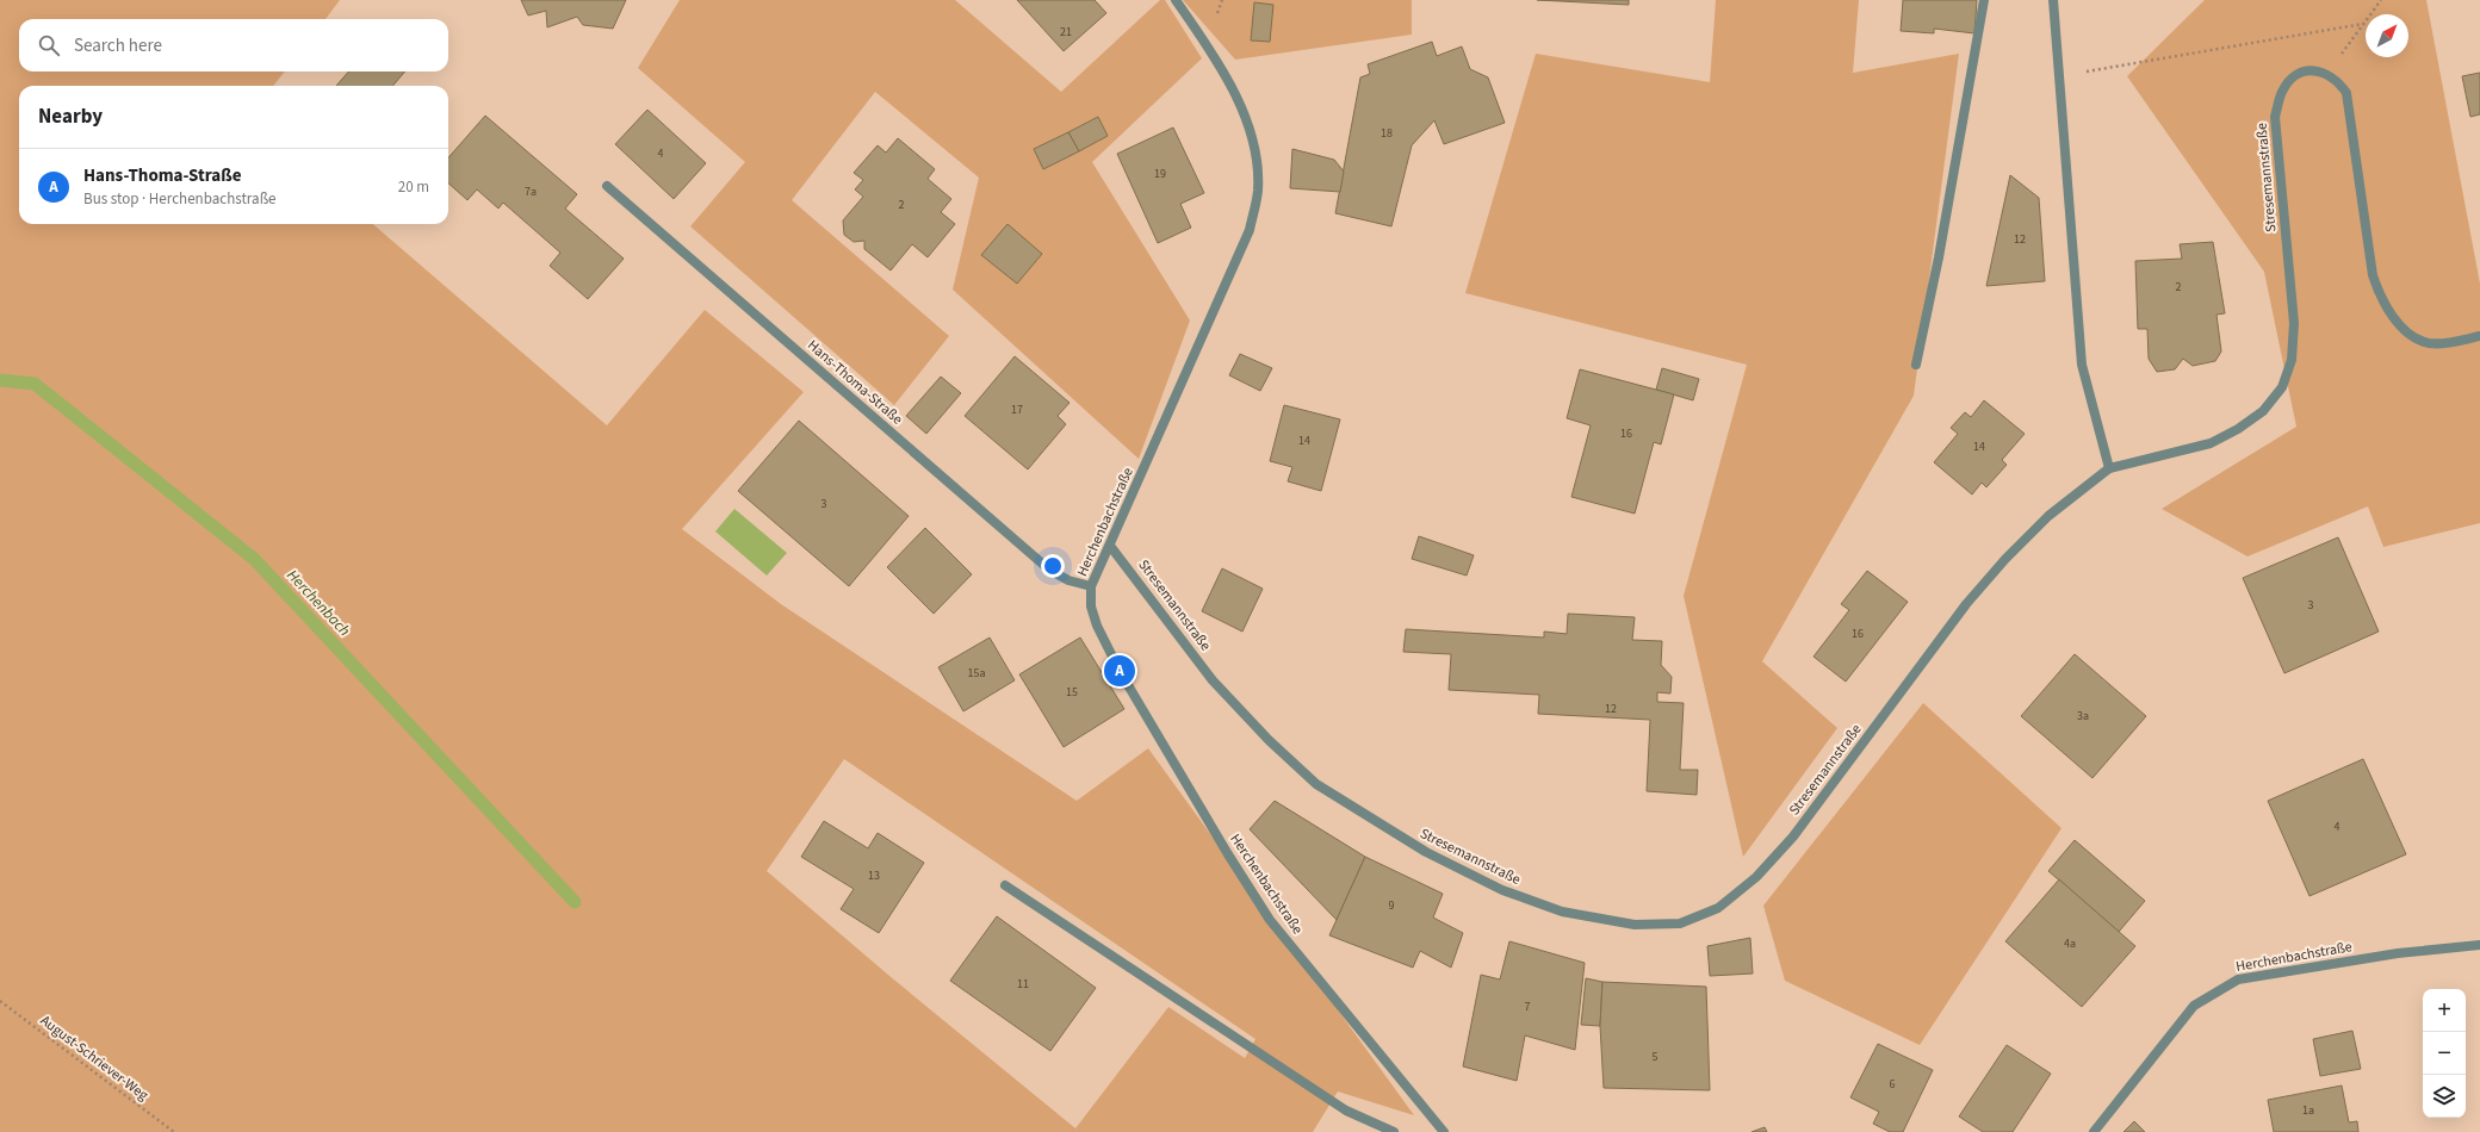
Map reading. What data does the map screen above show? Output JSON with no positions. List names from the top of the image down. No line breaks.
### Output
{"streets":{"street":["Stresemannstraße","Hans-Thoma-Straße","Herchenbachstraße"],"path":["August-Schriever-Weg"]},"crossings":[["Stresemannstraße","Herchenbachstraße"],["Hans-Thoma-Straße","Herchenbachstraße"]],"water":["Herchenbach"],"house_numbers":["21","18","4","19","7a","2","12","2","17","16","14","14","3","3","16","15a","15","12","3a","4","13","9","4a","11","7","5","6","1a"],"north":"top right","page":{"search":"Search here","heading":"Nearby","list":[{"mark":"A","name":"Hans-Thoma-Straße","note":"Bus stop · Herchenbachstraße","value":"20 m"}],"pins":"A","map_buttons":["+","−"]}}
